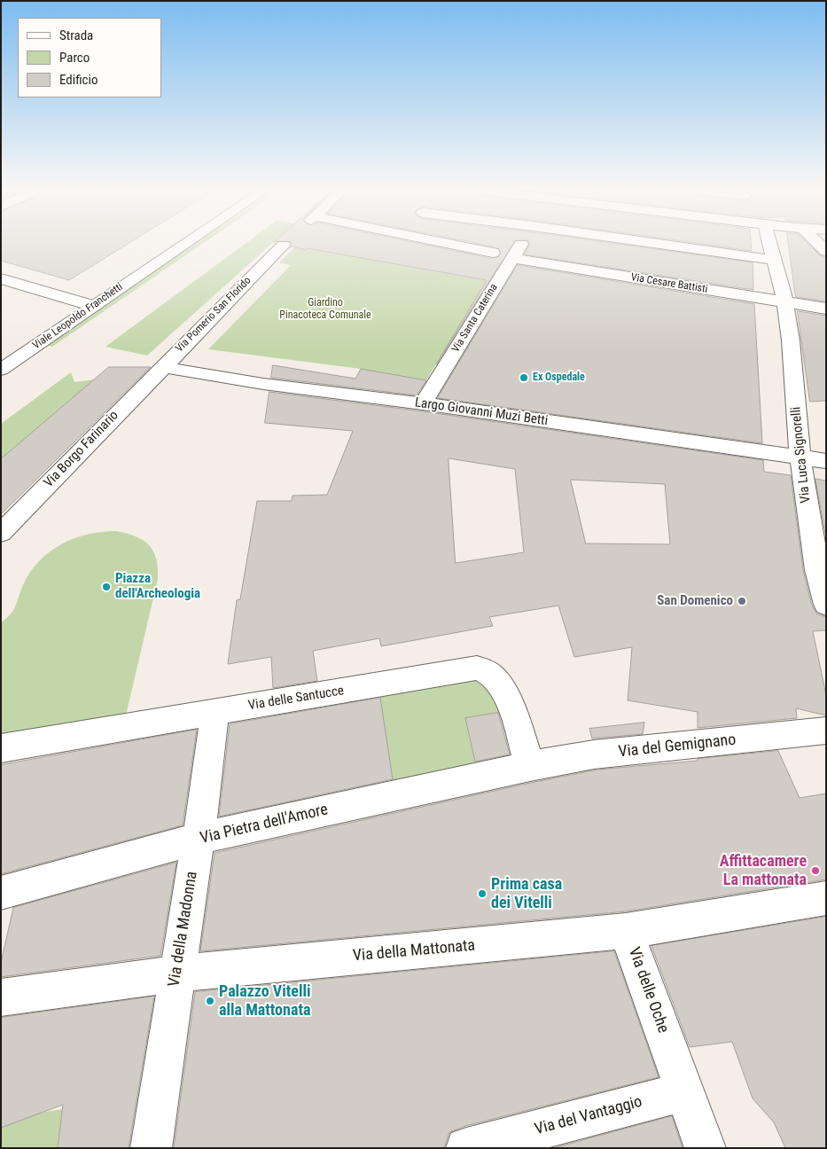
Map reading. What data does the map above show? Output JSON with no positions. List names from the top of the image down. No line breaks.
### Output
{"streets":{"street":["Via Cesare Battisti","Via Pomerio San Florido","Viale Leopoldo Franchetti","Via Santa Caterina","Largo Giovanni Muzi Betti","Via Borgo Farinario","Via Luca Signorelli","Via delle Santucce","Via del Gemignano","Via Pietra dell'Amore","Via della Madonna","Via della Mattonata","Via delle Oche","Via del Vantaggio"]},"crossings":[["Via Cesare Battisti","Via Santa Caterina"],["Via Cesare Battisti","Via Luca Signorelli"],["Via Pomerio San Florido","Largo Giovanni Muzi Betti"],["Via Pomerio San Florido","Via Borgo Farinario"],["Via Santa Caterina","Largo Giovanni Muzi Betti"],["Largo Giovanni Muzi Betti","Via Borgo Farinario"],["Largo Giovanni Muzi Betti","Via Luca Signorelli"],["Via delle Santucce","Via del Gemignano"],["Via delle Santucce","Via Pietra dell'Amore"],["Via delle Santucce","Via della Madonna"],["Via del Gemignano","Via Pietra dell'Amore"],["Via Pietra dell'Amore","Via della Madonna"],["Via della Madonna","Via della Mattonata"],["Via della Mattonata","Via delle Oche"],["Via delle Oche","Via del Vantaggio"]],"parks":["Giardino Pinacoteca Comunale"],"places":["Ex Ospedale","Piazza dell'Archeologia","San Domenico","Affittacamere La mattonata","Prima casa dei Vitelli","Palazzo Vitelli alla Mattonata"],"legend":["Strada","Parco","Edificio"]}
